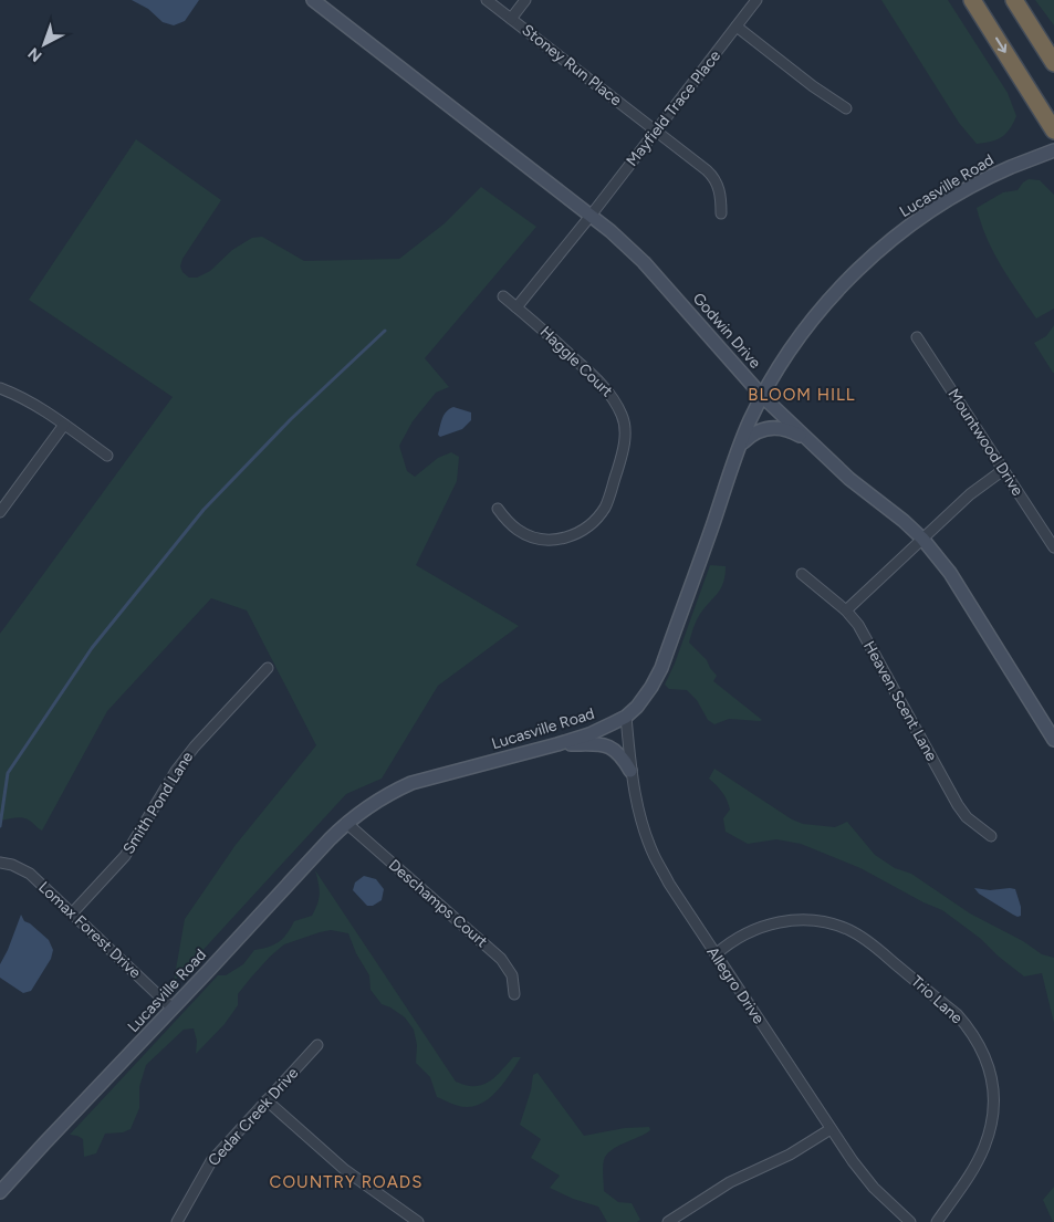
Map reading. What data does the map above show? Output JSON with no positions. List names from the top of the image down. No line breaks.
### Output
{"streets":{"street":["Stoney Run Place","Mayfield Trace Place","Lucasville Road","Godwin Drive","Haggle Court","Mountwood Drive","Heaven Scent Lane","Smith Pond Lane","Deschamps Court","Lomax Forest Drive","Allegro Drive","Trio Lane","Cedar Creek Drive"]},"crossings":[["Stoney Run Place","Mayfield Trace Place"],["Mayfield Trace Place","Godwin Drive"],["Mayfield Trace Place","Haggle Court"],["Lucasville Road","Godwin Drive"],["Lucasville Road","Deschamps Court"],["Lucasville Road","Lomax Forest Drive"],["Lucasville Road","Allegro Drive"],["Smith Pond Lane","Lomax Forest Drive"],["Allegro Drive","Trio Lane"]],"districts":["BLOOM HILL","COUNTRY ROADS"],"north":"bottom left"}
